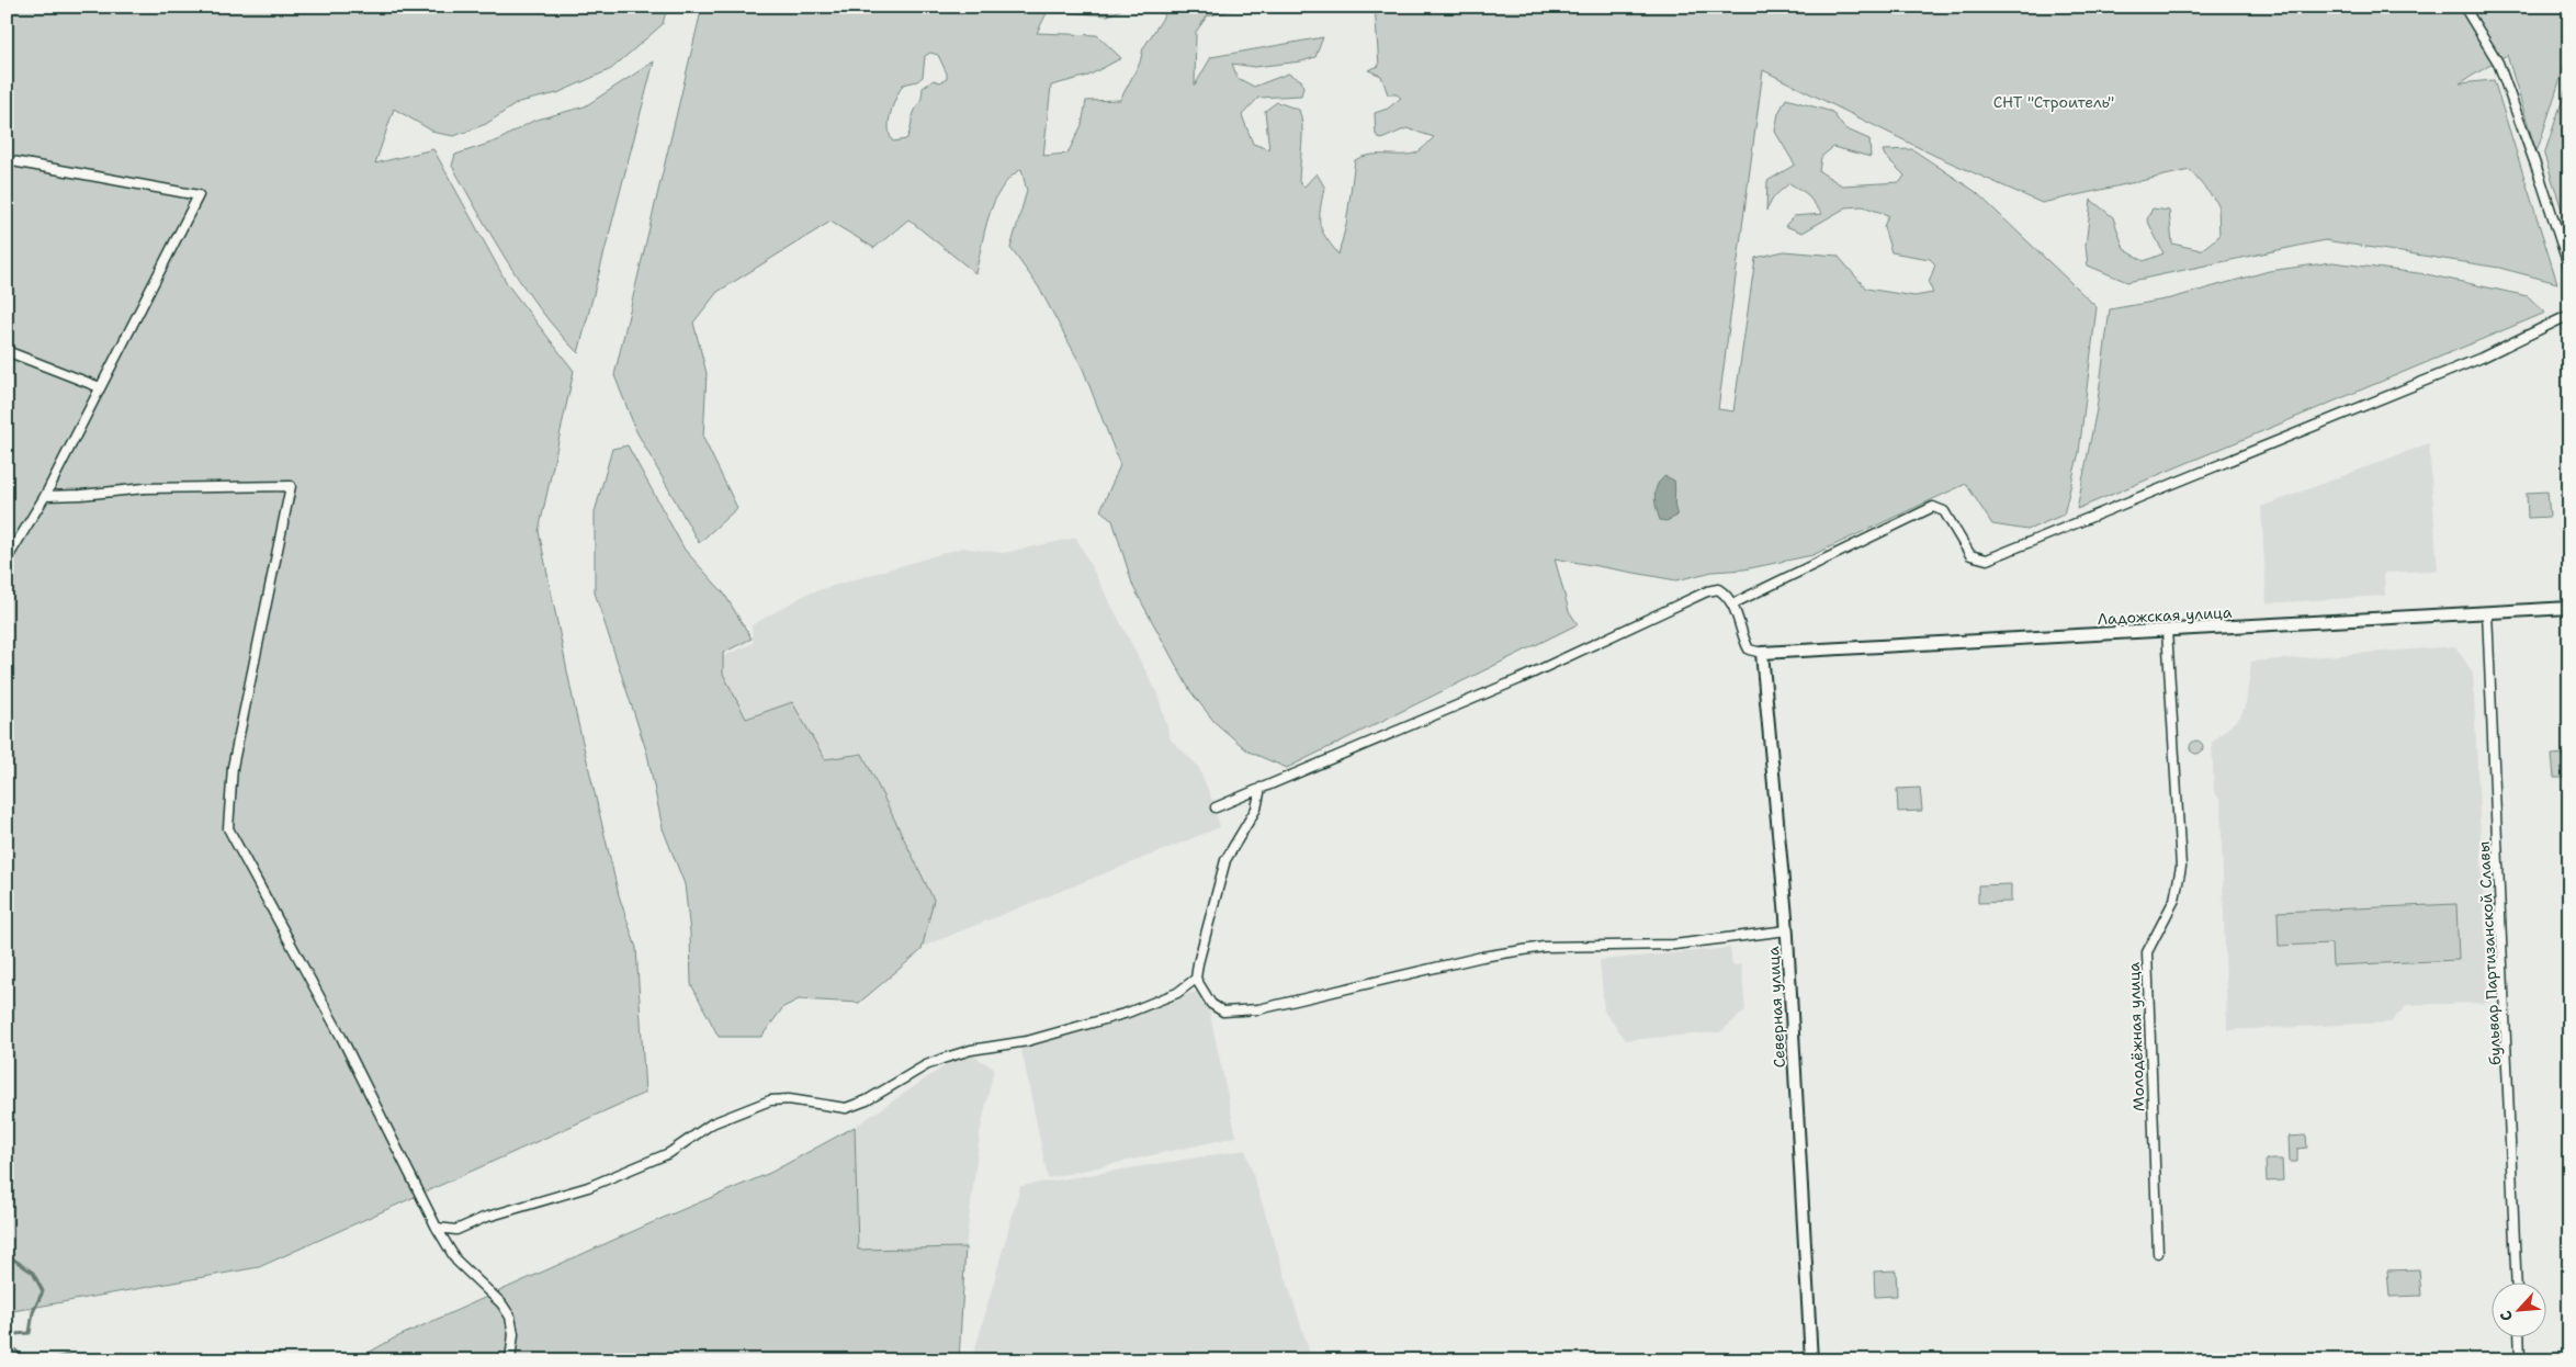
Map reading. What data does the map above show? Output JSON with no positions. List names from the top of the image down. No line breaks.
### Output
{"streets":{"street":["Ладожская улица","бульвар Партизанской Славы","Северная улица","Молодёжная улица"]},"crossings":[["Ладожская улица","бульвар Партизанской Славы"],["Ладожская улица","Северная улица"],["Ладожская улица","Молодёжная улица"]],"parks":["СНТ \"Строитель\""],"north":"bottom left"}
